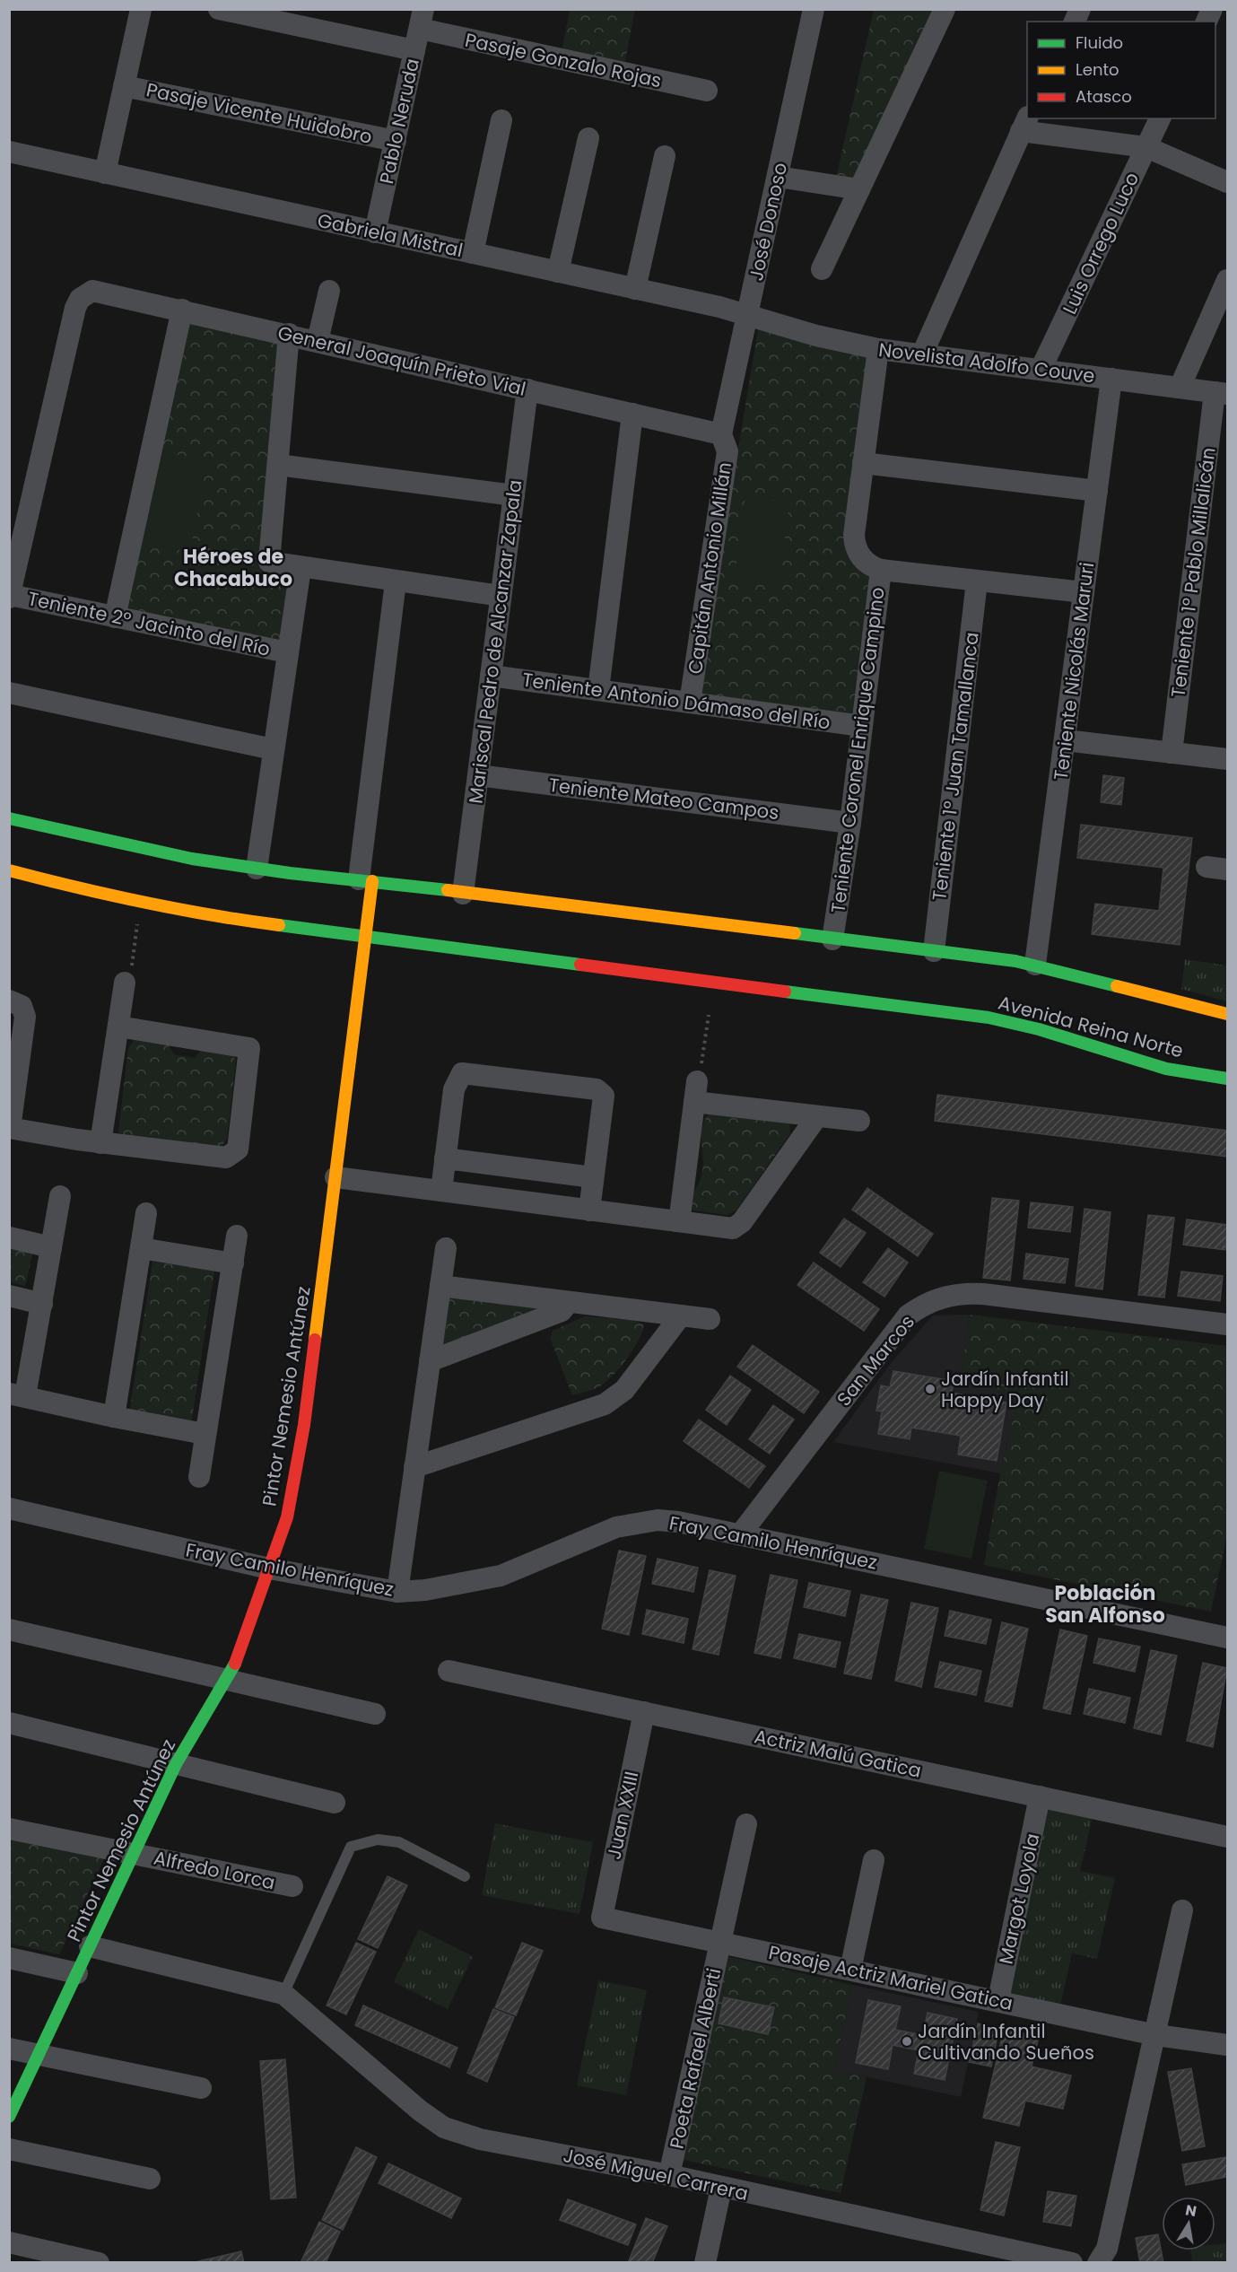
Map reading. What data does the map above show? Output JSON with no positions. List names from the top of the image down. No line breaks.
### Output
{"streets":{"street":["Pasaje Gonzalo Rojas","Pasaje Vicente Huidobro","Pablo Neruda","José Donoso","Gabriela Mistral","Luis Orrego Luco","General Joaquín Prieto Vial","Novelista Adolfo Couve","Capitán Antonio Millán","Teniente 1º Pablo Millalicán","Teniente 2º Jacinto del Río","Mariscal Pedro de Alcanzar Zapala","Teniente Nicolás Maruri","Teniente Antonio Dámaso del Río","Teniente Coronel Enrique Campino","Teniente 1º Juan Tamallanca","Teniente Mateo Campos","Avenida Reina Norte","San Marcos","Pintor Nemesio Antúnez","Fray Camilo Henríquez","Actriz Malú Gatica","Juan XXIII","Alfredo Lorca","Margot Loyola","Pasaje Actriz Mariel Gatica","Poeta Rafael Alberti","José Miguel Carrera"]},"crossings":[["Pasaje Gonzalo Rojas","Pablo Neruda"],["Pasaje Vicente Huidobro","Pablo Neruda"],["Pablo Neruda","Gabriela Mistral"],["José Donoso","Gabriela Mistral"],["José Donoso","General Joaquín Prieto Vial"],["José Donoso","Novelista Adolfo Couve"],["José Donoso","Capitán Antonio Millán"],["Gabriela Mistral","Novelista Adolfo Couve"],["Luis Orrego Luco","Novelista Adolfo Couve"],["General Joaquín Prieto Vial","Capitán Antonio Millán"],["General Joaquín Prieto Vial","Teniente 2º Jacinto del Río"],["General Joaquín Prieto Vial","Mariscal Pedro de Alcanzar Zapala"],["Novelista Adolfo Couve","Teniente 1º Pablo Millalicán"],["Novelista Adolfo Couve","Teniente Nicolás Maruri"],["Novelista Adolfo Couve","Teniente Coronel Enrique Campino"],["Capitán Antonio Millán","Teniente Antonio Dámaso del Río"],["Mariscal Pedro de Alcanzar Zapala","Teniente Antonio Dámaso del Río"],["Mariscal Pedro de Alcanzar Zapala","Teniente Mateo Campos"],["Teniente Antonio Dámaso del Río","Teniente Coronel Enrique Campino"],["Teniente Coronel Enrique Campino","Teniente Mateo Campos"],["Avenida Reina Norte","Pintor Nemesio Antúnez"],["San Marcos","Fray Camilo Henríquez"],["Pintor Nemesio Antúnez","Fray Camilo Henríquez"],["Pintor Nemesio Antúnez","Alfredo Lorca"],["Actriz Malú Gatica","Juan XXIII"],["Actriz Malú Gatica","Margot Loyola"],["Juan XXIII","Pasaje Actriz Mariel Gatica"],["Margot Loyola","Pasaje Actriz Mariel Gatica"],["Pasaje Actriz Mariel Gatica","Poeta Rafael Alberti"],["Poeta Rafael Alberti","José Miguel Carrera"]],"districts":["Héroes de Chacabuco","Población San Alfonso"],"places":["Jardín Infantil Happy Day","Jardín Infantil Cultivando Sueños"],"legend":["Fluido","Lento","Atasco"],"north":"top"}
